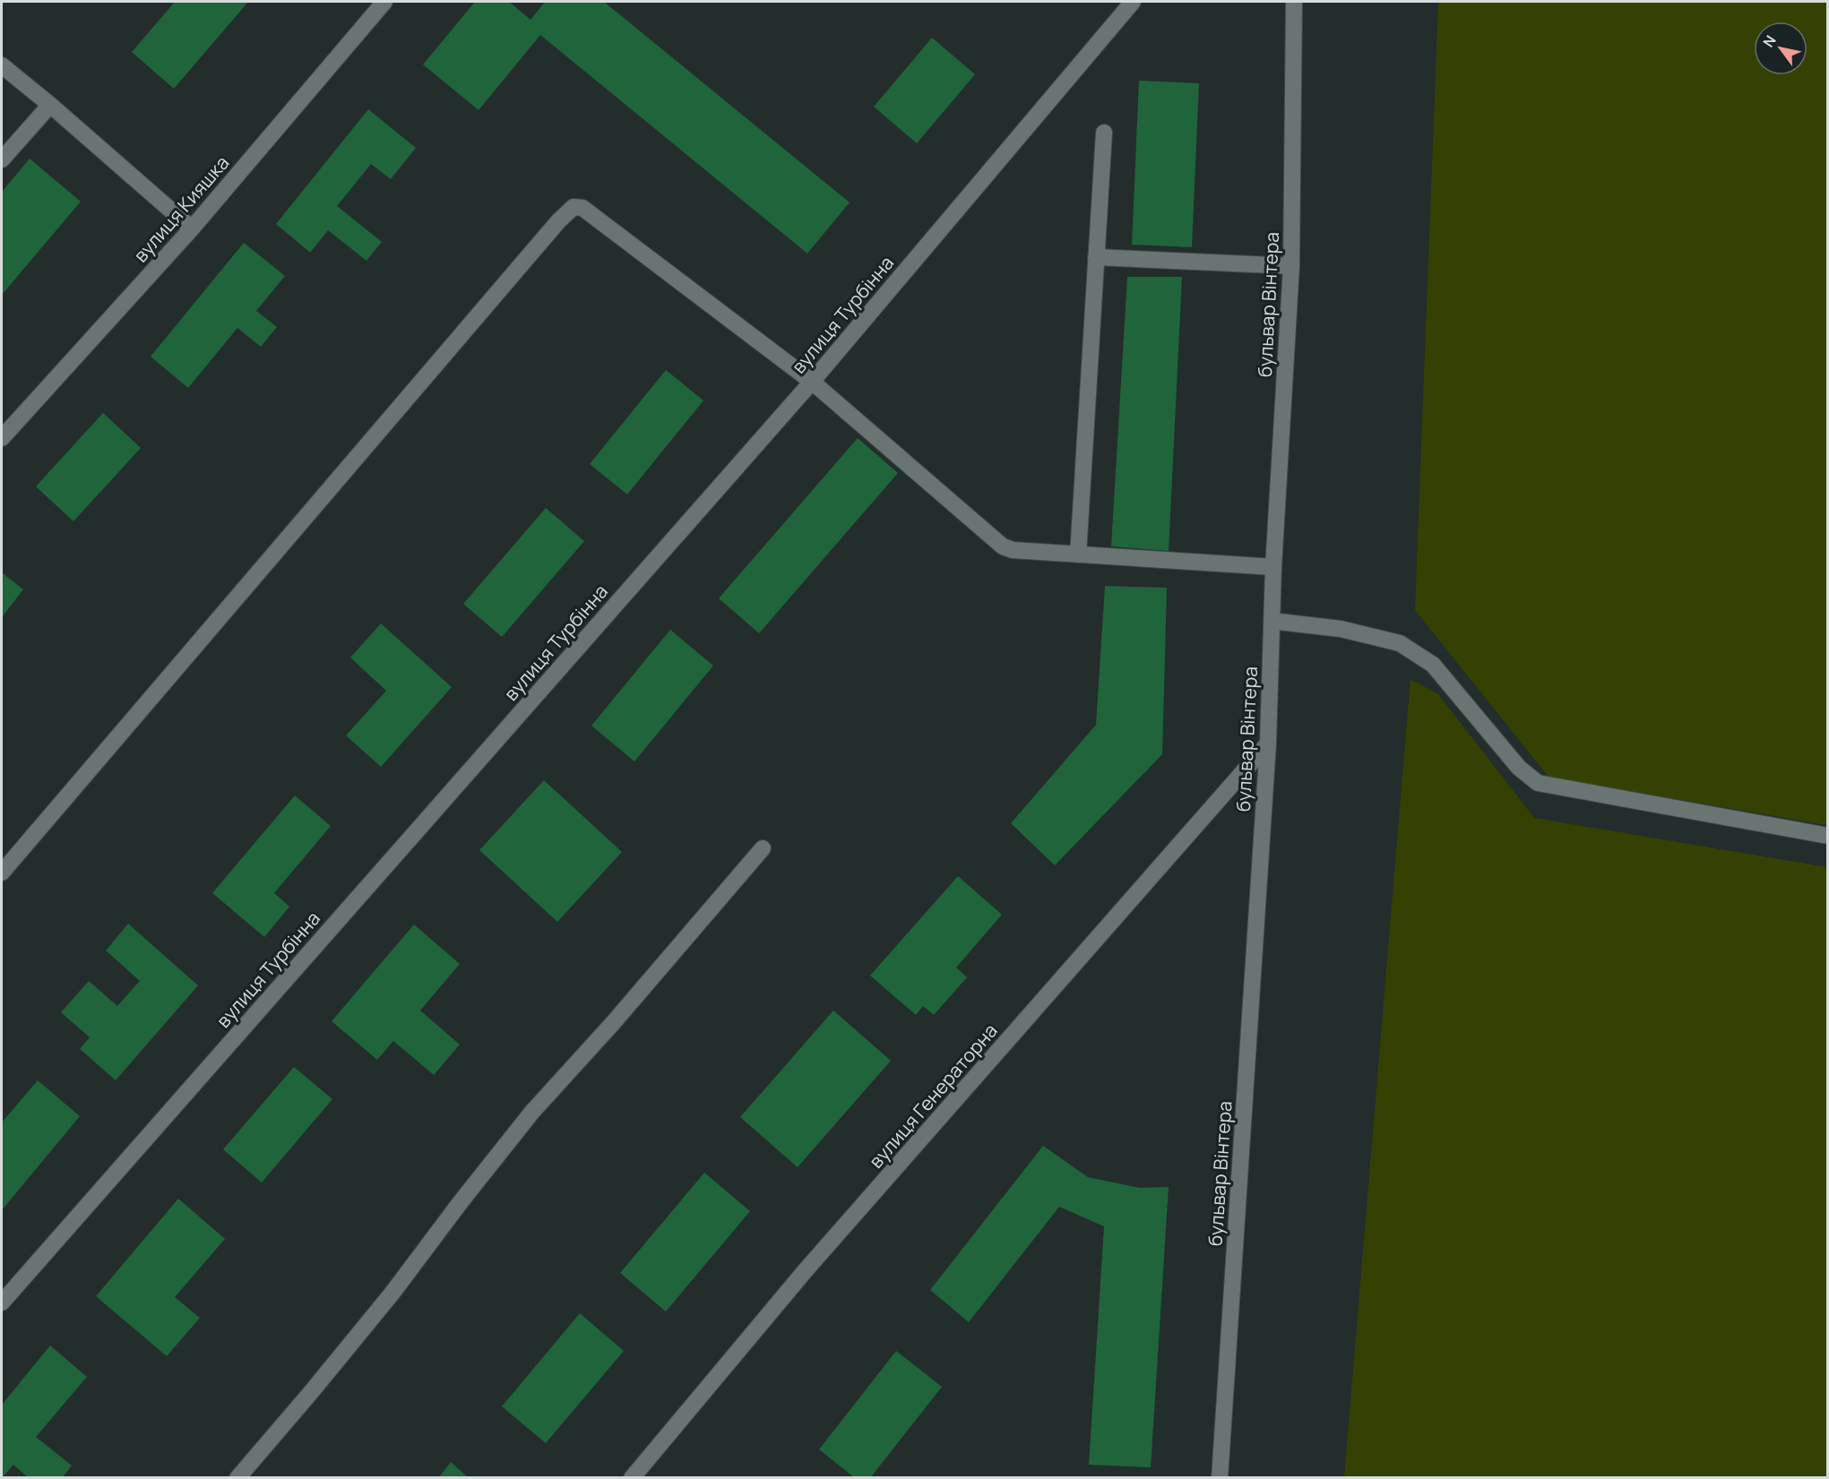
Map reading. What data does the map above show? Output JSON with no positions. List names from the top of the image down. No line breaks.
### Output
{"streets":{"street":["вулиця Кияшка","бульвар Вінтера","вулиця Турбінна","вулиця Генераторна"]},"crossings":[["бульвар Вінтера","вулиця Генераторна"]],"north":"top left"}
